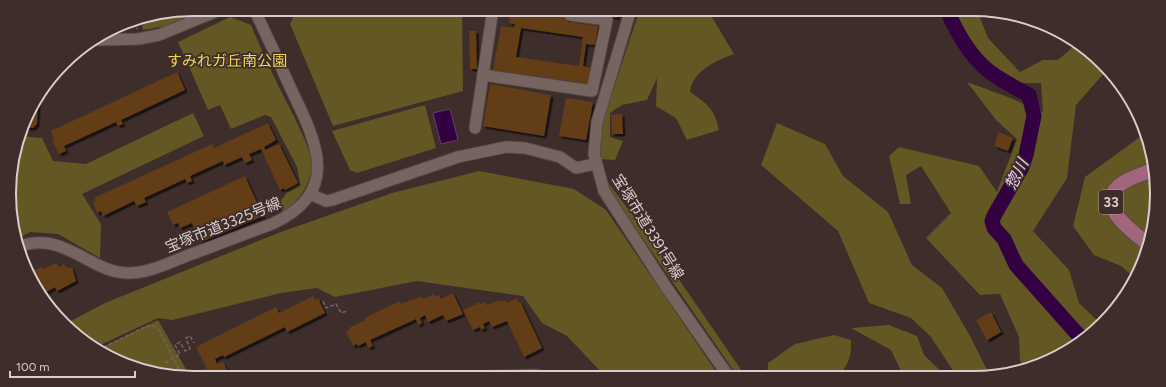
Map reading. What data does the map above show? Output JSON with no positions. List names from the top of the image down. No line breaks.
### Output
{"streets":{"main road":["33"],"street":["宝塚市道3325号線","宝塚市道3391号線"]},"water":["惣川"],"parks":["すみれガ丘南公園"],"scale_bar":"100 m"}
